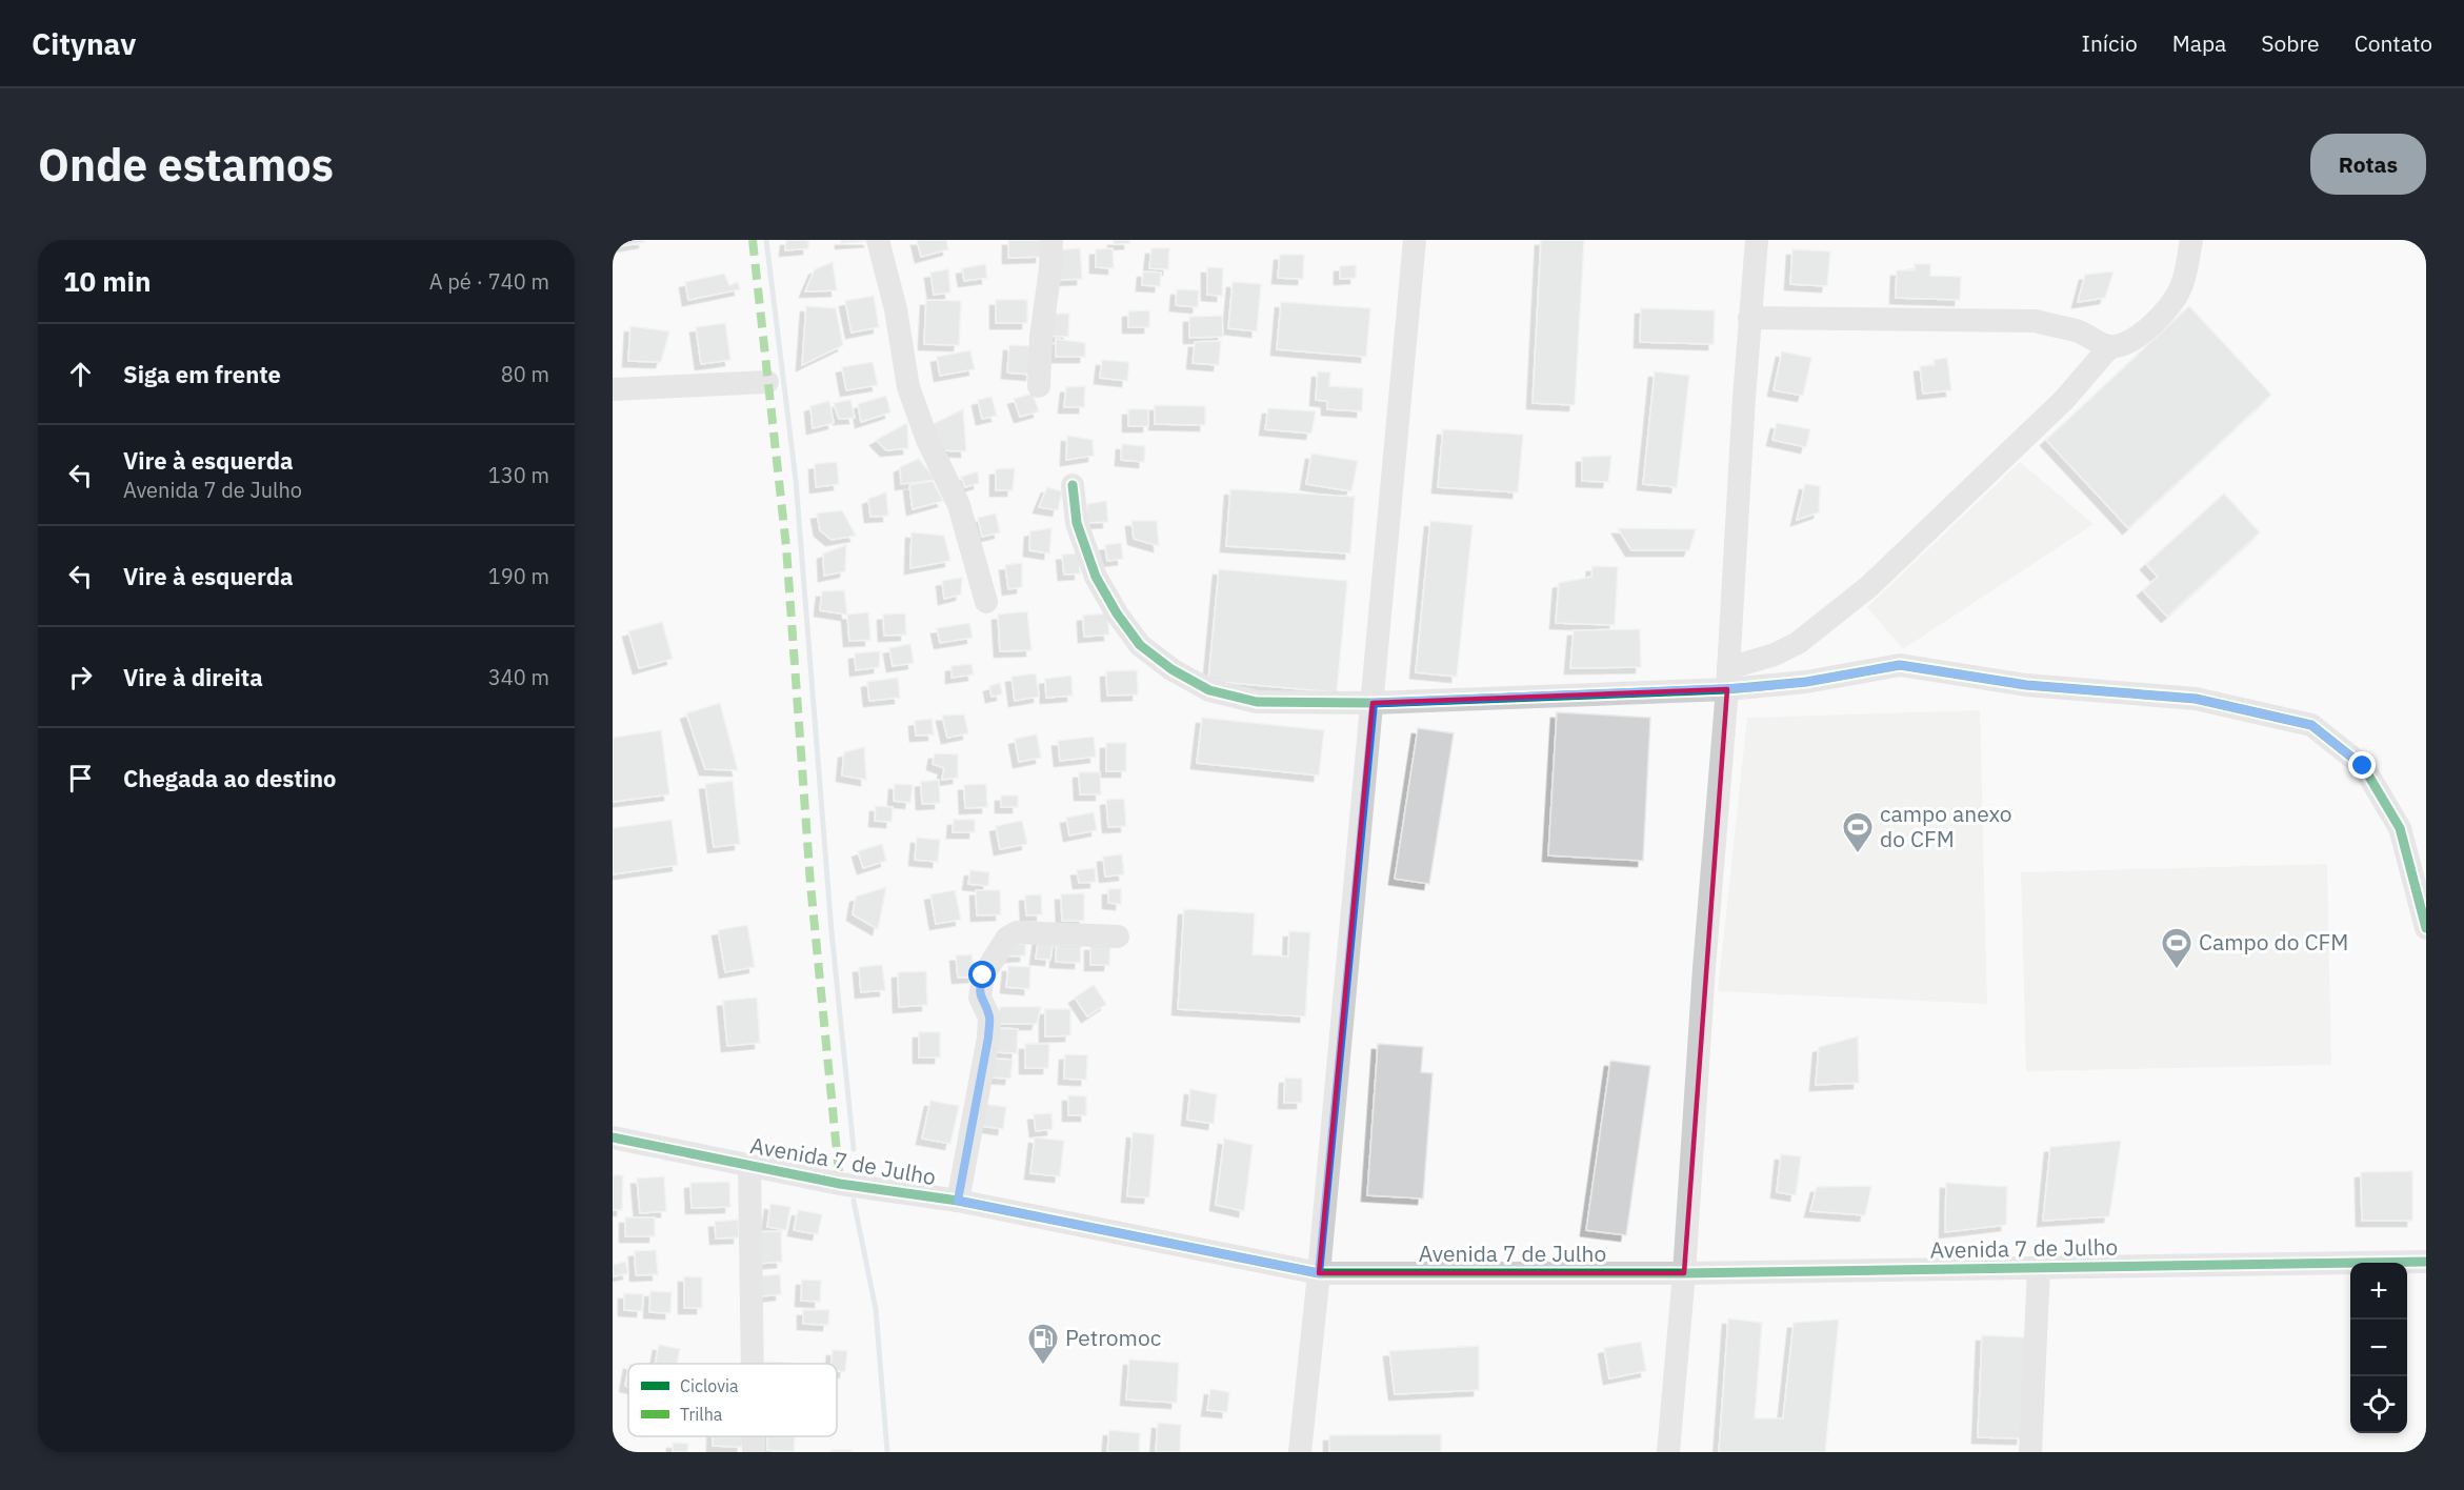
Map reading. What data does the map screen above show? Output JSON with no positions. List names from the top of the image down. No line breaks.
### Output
{"streets":{"street":["Avenida 7 de Julho"]},"places":{"sports":["campo anexo do CFM","Campo do CFM"],"fuel station":["Petromoc"]},"legend":["Ciclovia","Trilha"],"page":{"header":"Citynav","nav":["Início","Mapa","Sobre","Contato"],"buttons":"Rotas","title":"Onde estamos","heading":["10 min","A pé · 740 m"],"list":[["Siga em frente","80 m"],["Vire à esquerda","Avenida 7 de Julho","130 m"],["Vire à esquerda","190 m"],["Vire à direita","340 m"],"Chegada ao destino"],"map_buttons":["+","−"]}}
